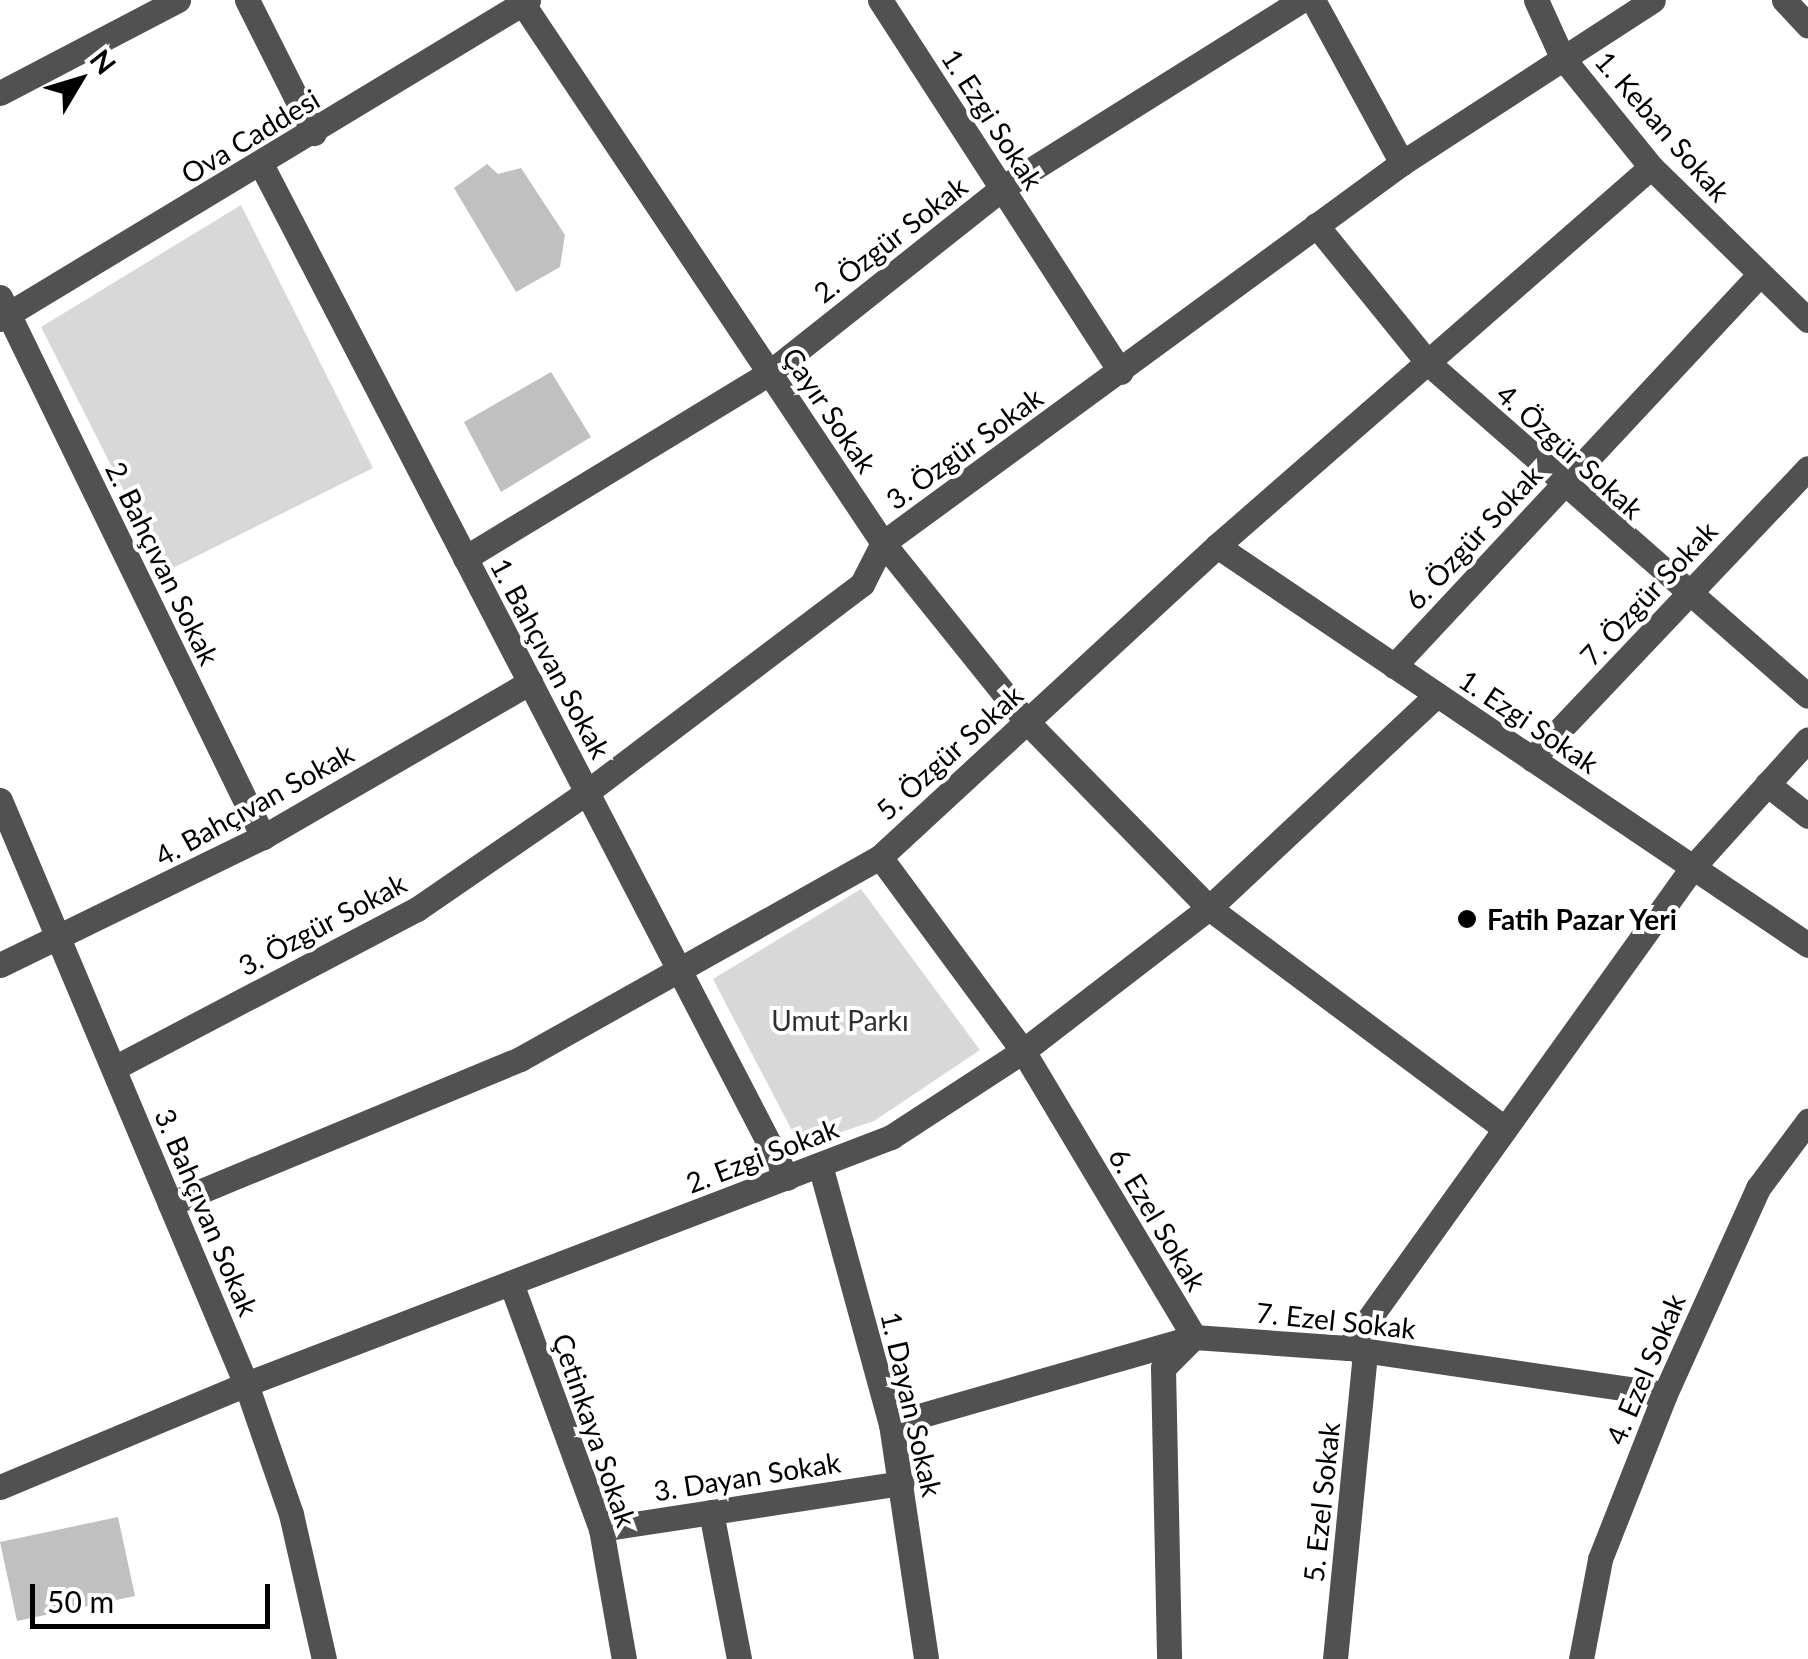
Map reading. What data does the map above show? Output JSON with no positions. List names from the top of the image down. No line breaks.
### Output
{"streets":{"street":["1. Ezgi Sokak","1. Keban Sokak","Ova Caddesi","2. Özgür Sokak","Çayır Sokak","3. Özgür Sokak","4. Özgür Sokak","6. Özgür Sokak","2. Bahçıvan Sokak","7. Özgür Sokak","1. Bahçıvan Sokak","5. Özgür Sokak","4. Bahçıvan Sokak","2. Ezgi Sokak","3. Bahçıvan Sokak","6. Ezel Sokak","7. Ezel Sokak","4. Ezel Sokak","1. Dayan Sokak","Çetinkaya Sokak","3. Dayan Sokak","5. Ezel Sokak"]},"crossings":[["1. Ezgi Sokak","2. Özgür Sokak"],["1. Ezgi Sokak","3. Özgür Sokak"],["1. Ezgi Sokak","6. Özgür Sokak"],["1. Ezgi Sokak","7. Özgür Sokak"],["1. Ezgi Sokak","5. Özgür Sokak"],["1. Ezgi Sokak","2. Ezgi Sokak"],["1. Keban Sokak","3. Özgür Sokak"],["1. Keban Sokak","6. Özgür Sokak"],["1. Keban Sokak","5. Özgür Sokak"],["Ova Caddesi","Çayır Sokak"],["Ova Caddesi","2. Bahçıvan Sokak"],["Ova Caddesi","1. Bahçıvan Sokak"],["2. Özgür Sokak","Çayır Sokak"],["2. Özgür Sokak","1. Bahçıvan Sokak"],["Çayır Sokak","3. Özgür Sokak"],["Çayır Sokak","5. Özgür Sokak"],["Çayır Sokak","2. Ezgi Sokak"],["3. Özgür Sokak","4. Özgür Sokak"],["3. Özgür Sokak","1. Bahçıvan Sokak"],["3. Özgür Sokak","3. Bahçıvan Sokak"],["4. Özgür Sokak","6. Özgür Sokak"],["4. Özgür Sokak","7. Özgür Sokak"],["4. Özgür Sokak","5. Özgür Sokak"],["2. Bahçıvan Sokak","4. Bahçıvan Sokak"],["1. Bahçıvan Sokak","5. Özgür Sokak"],["1. Bahçıvan Sokak","4. Bahçıvan Sokak"],["1. Bahçıvan Sokak","2. Ezgi Sokak"],["5. Özgür Sokak","3. Bahçıvan Sokak"],["5. Özgür Sokak","6. Ezel Sokak"],["4. Bahçıvan Sokak","3. Bahçıvan Sokak"],["2. Ezgi Sokak","3. Bahçıvan Sokak"],["2. Ezgi Sokak","6. Ezel Sokak"],["2. Ezgi Sokak","1. Dayan Sokak"],["2. Ezgi Sokak","Çetinkaya Sokak"],["6. Ezel Sokak","7. Ezel Sokak"],["7. Ezel Sokak","4. Ezel Sokak"],["7. Ezel Sokak","1. Dayan Sokak"],["7. Ezel Sokak","5. Ezel Sokak"],["1. Dayan Sokak","3. Dayan Sokak"],["Çetinkaya Sokak","3. Dayan Sokak"]],"parks":["Umut Parkı"],"places":["Fatih Pazar Yeri"],"scale_bar":"50 m","north":"top right"}
